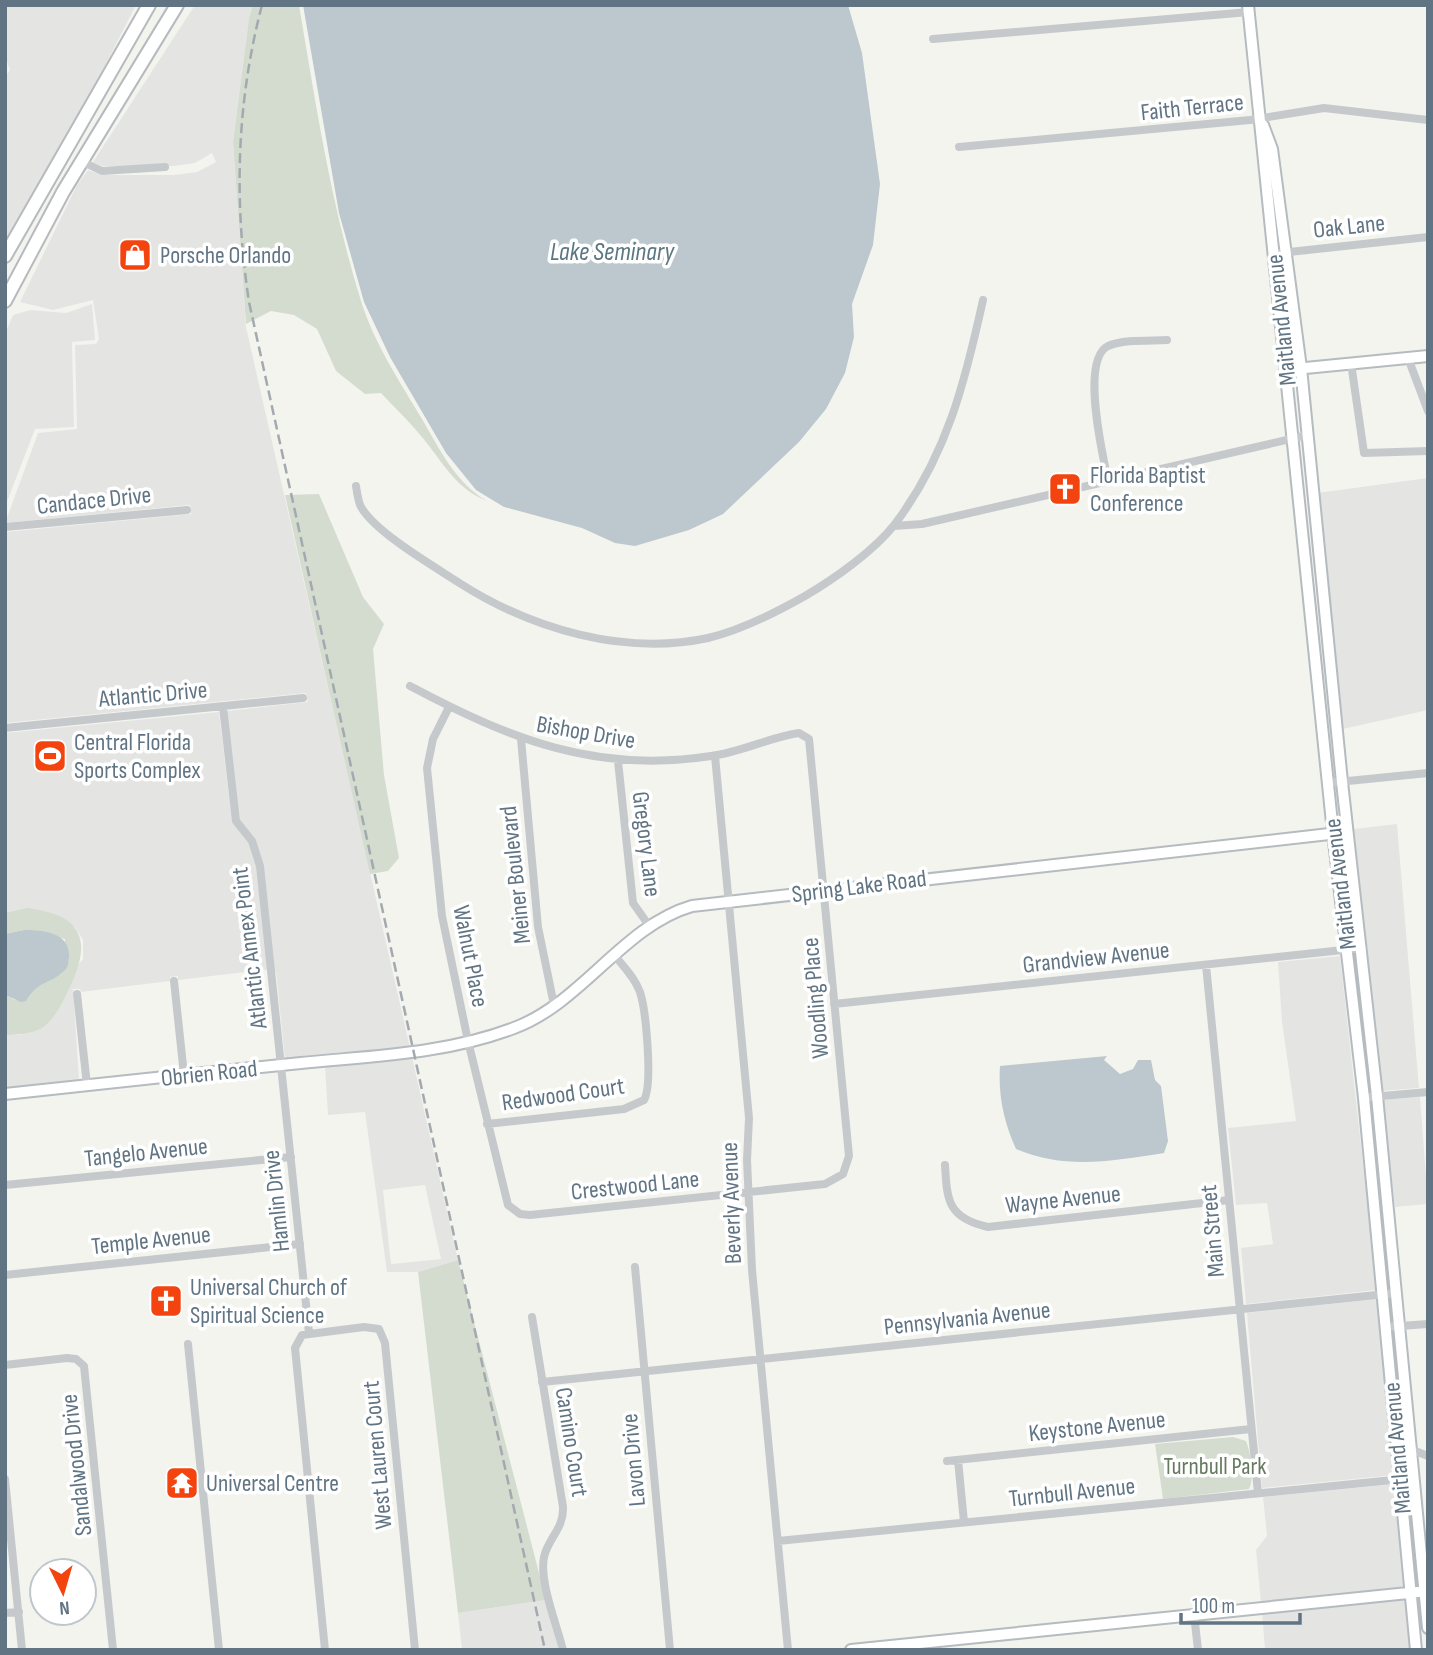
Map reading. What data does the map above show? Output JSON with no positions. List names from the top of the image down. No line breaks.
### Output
{"streets":{"main road":["Maitland Avenue","Spring Lake Road","Obrien Road"],"street":["Faith Terrace","Oak Lane","Candace Drive","Atlantic Drive","Bishop Drive","Gregory Lane","Meiner Boulevard","Atlantic Annex Point","Walnut Place","Grandview Avenue","Woodling Place","Redwood Court","Tangelo Avenue","Crestwood Lane","Wayne Avenue","Hamlin Drive","Beverly Avenue","Main Street","Temple Avenue","Pennsylvania Avenue","Keystone Avenue","Camino Court","West Lauren Court","Lavon Drive","Sandalwood Drive","Turnbull Avenue"]},"crossings":[["Faith Terrace","Maitland Avenue"],["Oak Lane","Maitland Avenue"],["Maitland Avenue","Spring Lake Road"],["Maitland Avenue","Grandview Avenue"],["Maitland Avenue","Pennsylvania Avenue"],["Maitland Avenue","Turnbull Avenue"],["Atlantic Drive","Atlantic Annex Point"],["Bishop Drive","Gregory Lane"],["Bishop Drive","Meiner Boulevard"],["Bishop Drive","Walnut Place"],["Bishop Drive","Woodling Place"],["Bishop Drive","Beverly Avenue"],["Gregory Lane","Spring Lake Road"],["Meiner Boulevard","Spring Lake Road"],["Spring Lake Road","Walnut Place"],["Spring Lake Road","Woodling Place"],["Spring Lake Road","Obrien Road"],["Spring Lake Road","Redwood Court"],["Spring Lake Road","Beverly Avenue"],["Atlantic Annex Point","Obrien Road"],["Atlantic Annex Point","Hamlin Drive"],["Walnut Place","Redwood Court"],["Walnut Place","Crestwood Lane"],["Grandview Avenue","Woodling Place"],["Grandview Avenue","Main Street"],["Woodling Place","Crestwood Lane"],["Obrien Road","Hamlin Drive"],["Tangelo Avenue","Hamlin Drive"],["Crestwood Lane","Beverly Avenue"],["Wayne Avenue","Main Street"],["Hamlin Drive","Temple Avenue"],["Hamlin Drive","West Lauren Court"],["Beverly Avenue","Pennsylvania Avenue"],["Beverly Avenue","Turnbull Avenue"],["Main Street","Pennsylvania Avenue"],["Main Street","Keystone Avenue"],["Main Street","Turnbull Avenue"],["Pennsylvania Avenue","Camino Court"],["Pennsylvania Avenue","Lavon Drive"]],"water":["Lake Seminary"],"parks":["Turnbull Park"],"places":{"shop":["Porsche Orlando"],"church":["Florida Baptist Conference","Universal Church of Spiritual Science"],"sports":["Central Florida Sports Complex"],"temple":["Universal Centre"]},"scale_bar":"100 m","north":"bottom"}
